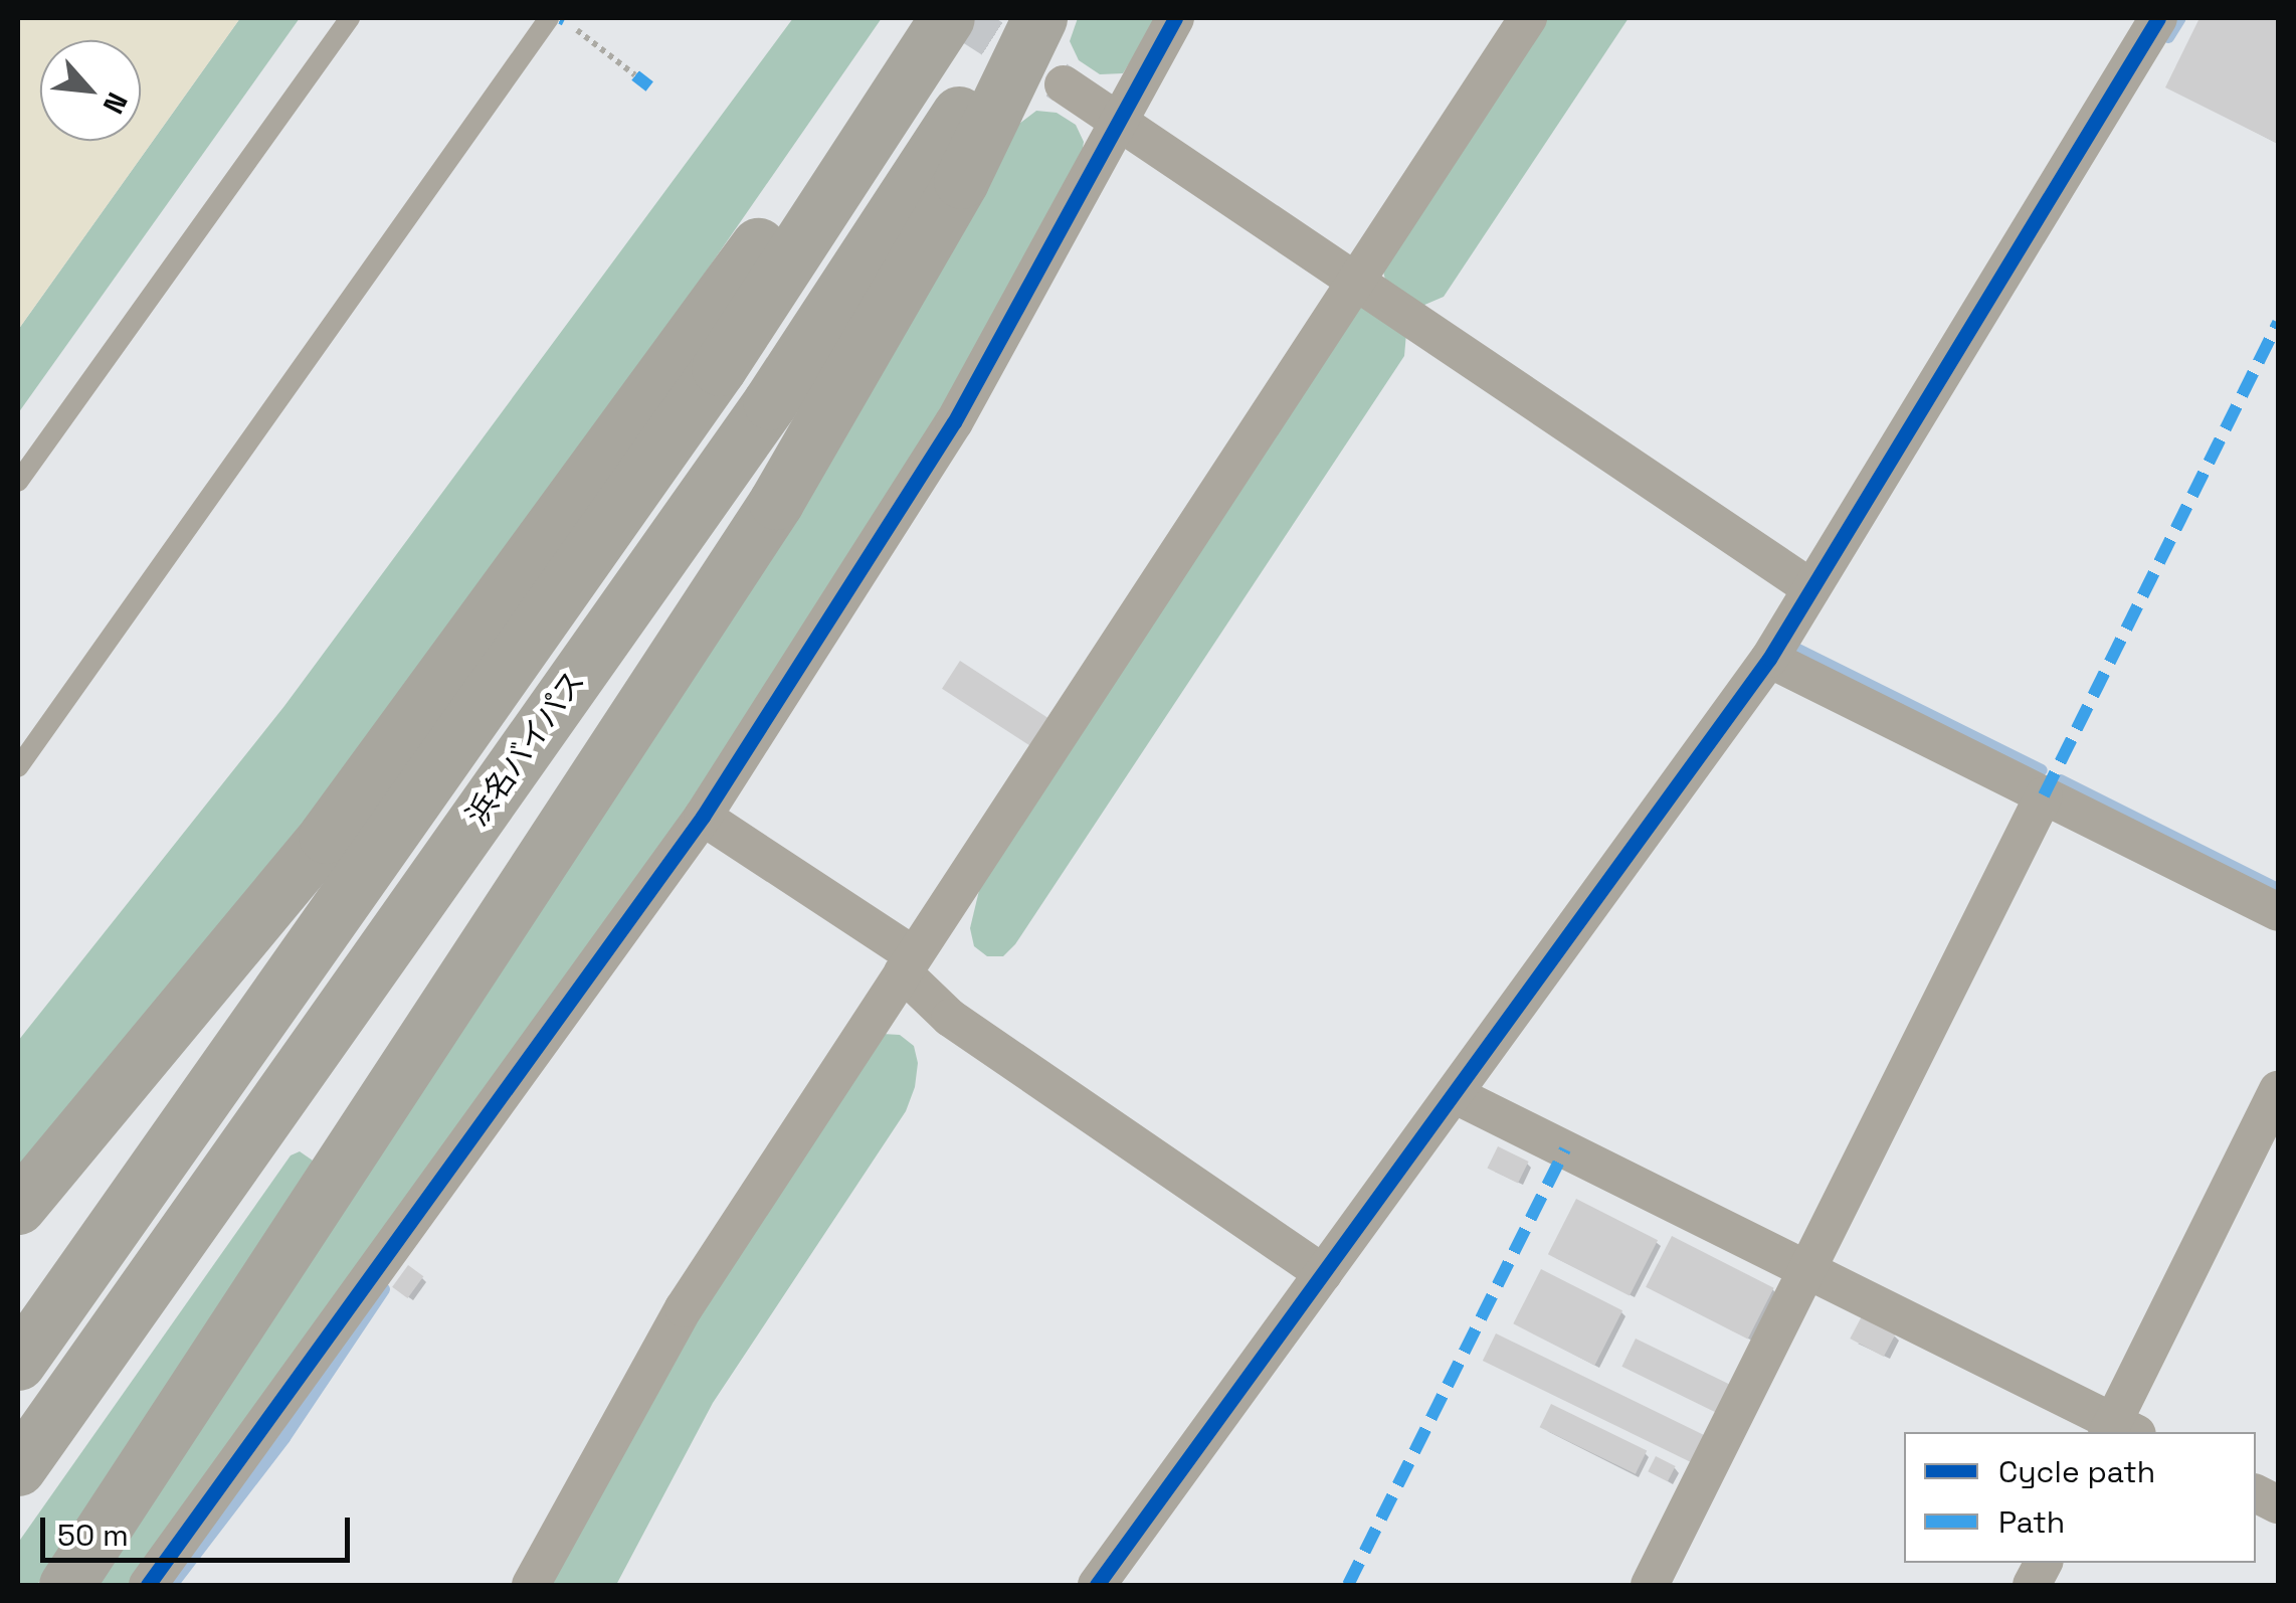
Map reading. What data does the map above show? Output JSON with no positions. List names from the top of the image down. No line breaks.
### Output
{"streets":{"highway":["浜名バイパス"]},"legend":["Cycle path","Path"],"scale_bar":"50 m","north":"bottom right"}
